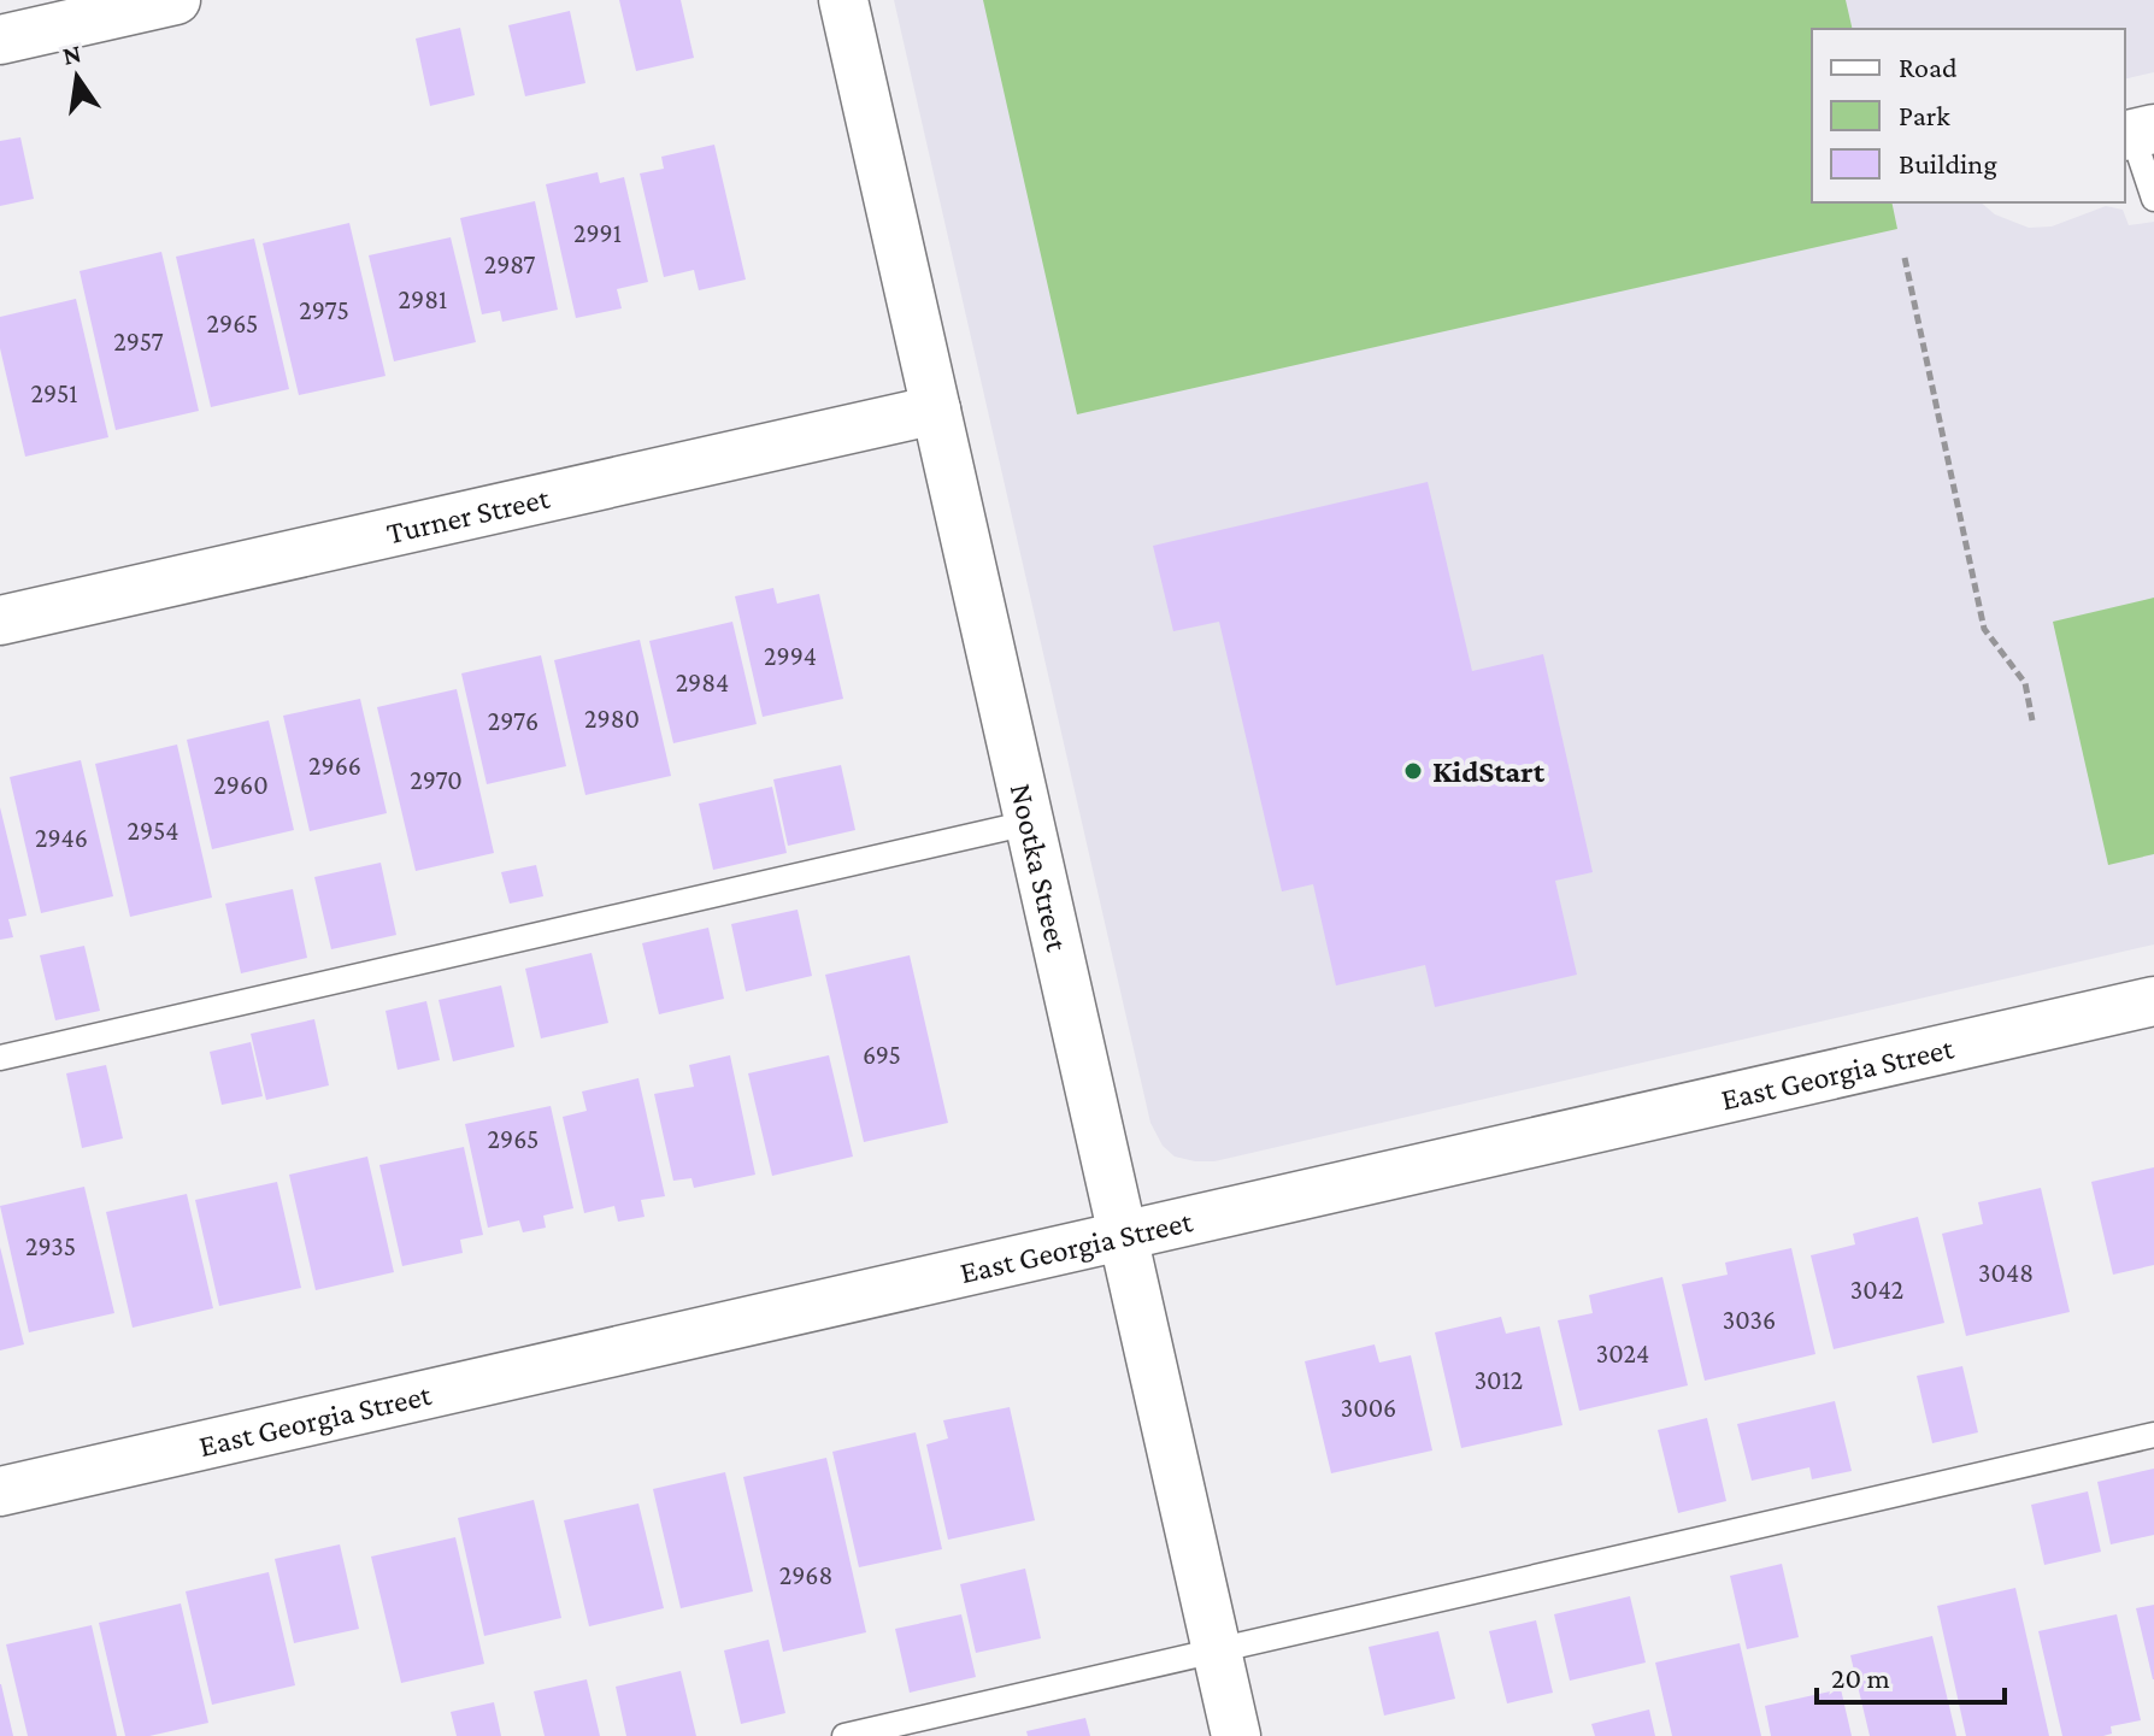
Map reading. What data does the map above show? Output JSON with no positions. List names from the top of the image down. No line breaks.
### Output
{"streets":{"street":["Turner Street","Nootka Street","East Georgia Street"]},"crossings":[["Turner Street","Nootka Street"],["Nootka Street","East Georgia Street"]],"places":["KidStart"],"house_numbers":["2991","2987","2981","2975","2965","2957","2951","2994","2984","2980","2976","2966","2970","2960","2954","2946","695","2965","2935","3048","3042","3036","3024","3012","3006","2968"],"legend":["Road","Park","Building"],"scale_bar":"20 m","north":"top"}
